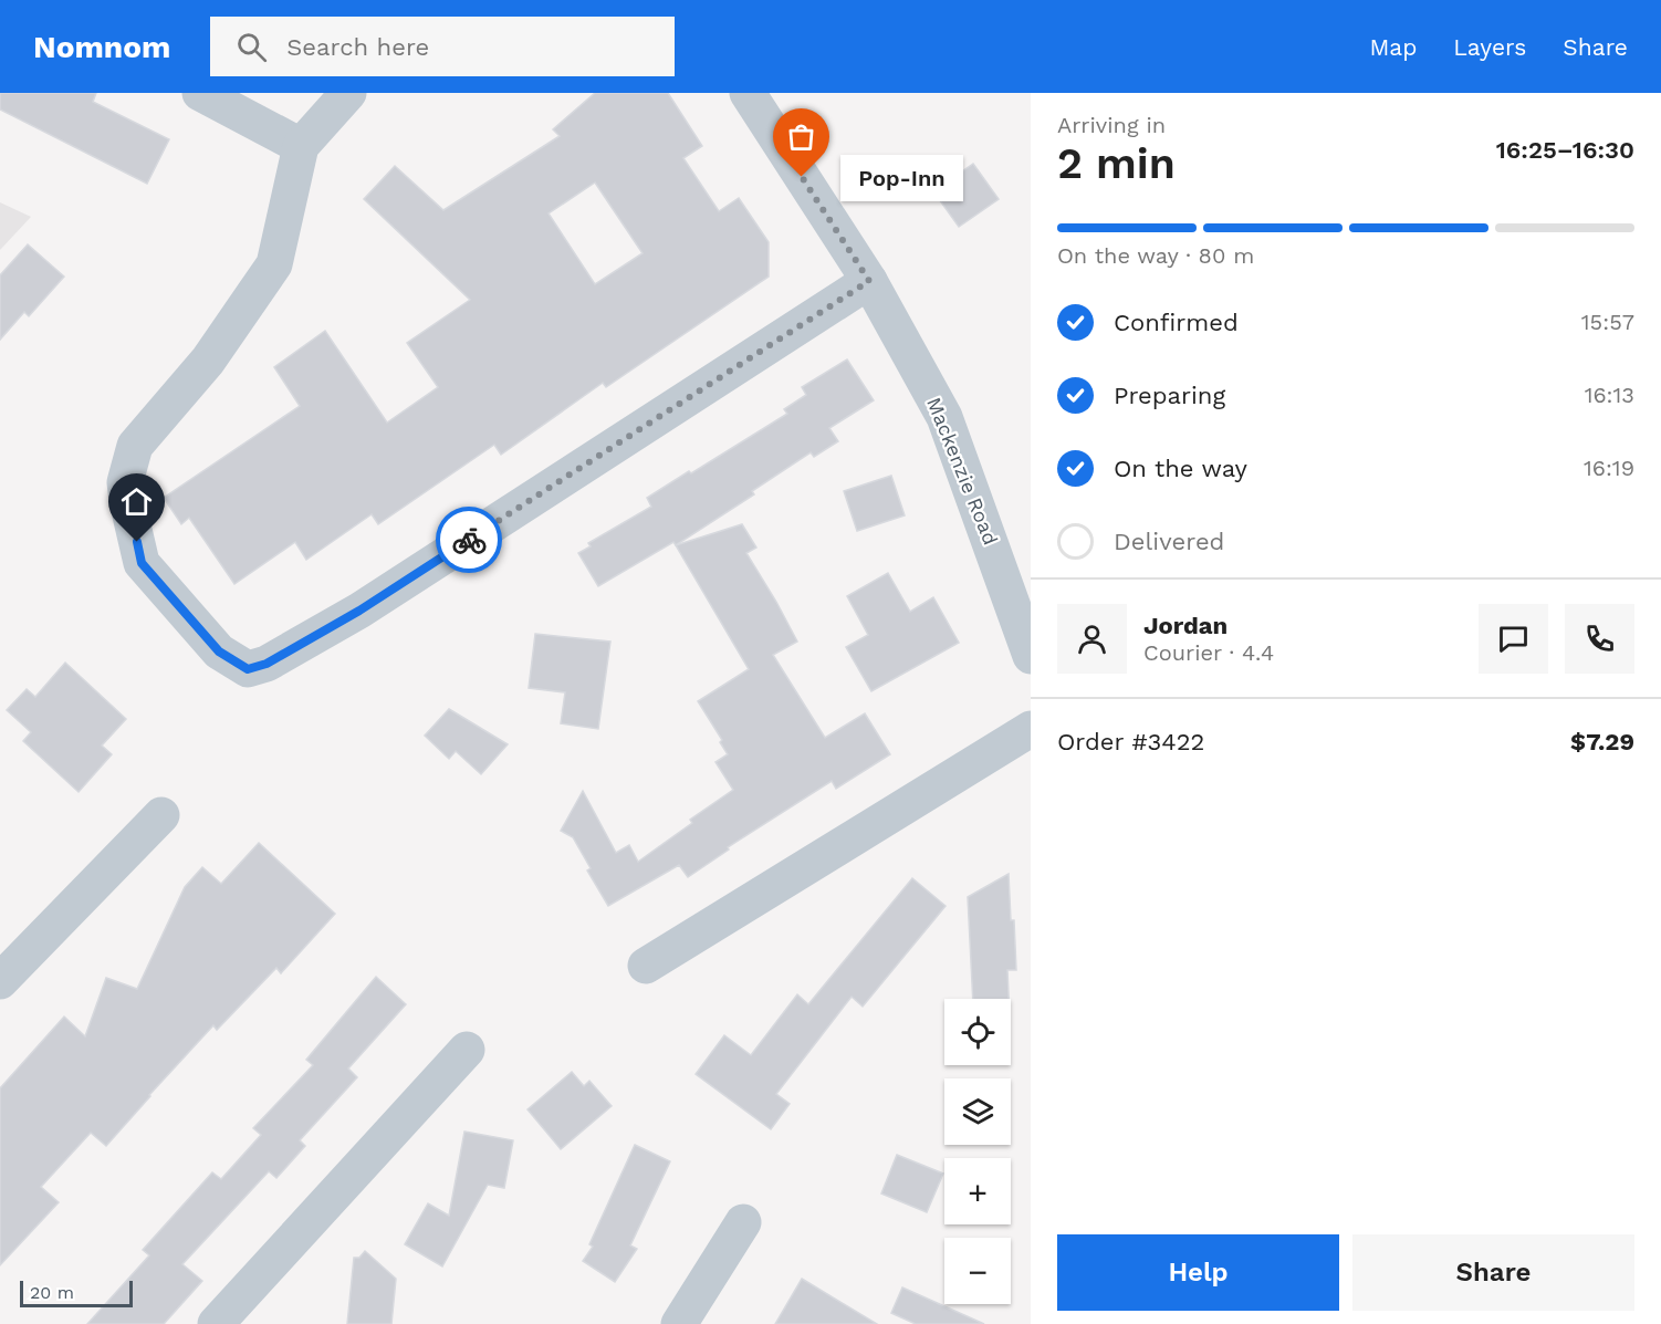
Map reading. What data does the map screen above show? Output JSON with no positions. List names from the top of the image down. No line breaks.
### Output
{"streets":{"street":["Mackenzie Road"]},"places":["Pop-Inn"],"scale_bar":"20 m","page":{"header":"Nomnom","search":"Search here","nav":["Map","Layers","Share"],"heading":["2 min","Arriving in","16:25–16:30"],"panel":["Jordan","Courier · 4.4","Order #3422","$7.29"],"bubble":"Pop-Inn","bar":"On the way · 80 m","list":[["Confirmed","15:57"],["Preparing","16:13"],["On the way","16:19"],"Delivered"],"map_buttons":["+","−"],"buttons":["Help","Share"],"scale":"20 m"}}
